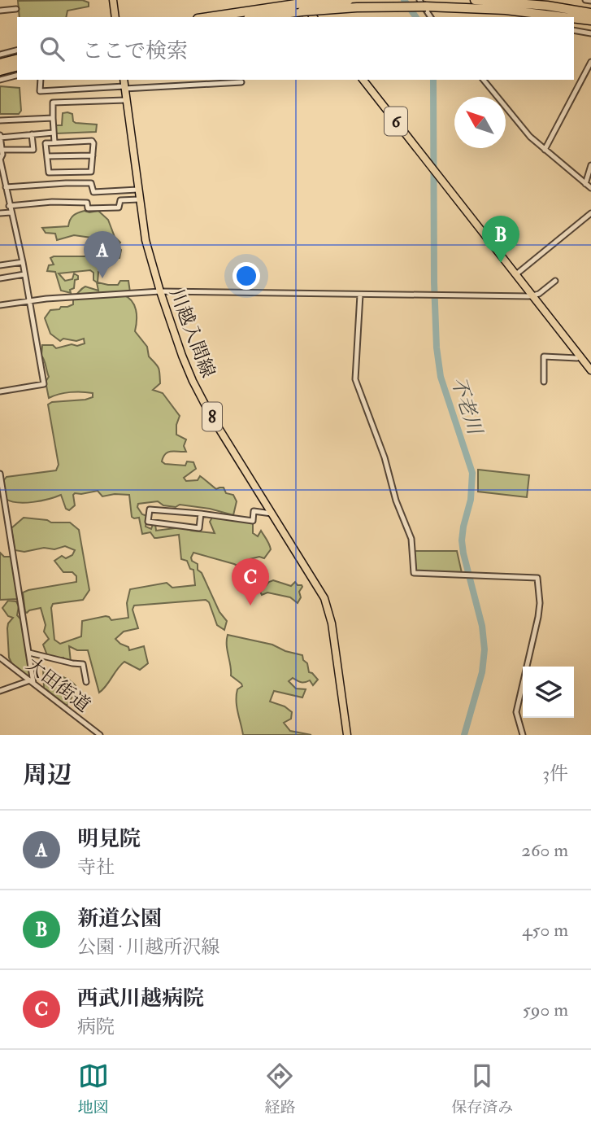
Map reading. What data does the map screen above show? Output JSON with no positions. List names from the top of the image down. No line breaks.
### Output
{"streets":{"main road":["6","川越入間線","8"],"street":["大田街道"]},"water":["不老川"],"north":"top left","page":{"search":"ここで検索","pins":["B","A","C"],"heading":["周辺","3件"],"list":[{"mark":"A","name":"明見院","note":"寺社","value":"260 m"},{"mark":"B","name":"新道公園","note":"公園 · 川越所沢線","value":"450 m"},{"mark":"C","name":"西武川越病院","note":"病院","value":"590 m"}],"nav":["地図","経路","保存済み"]}}
